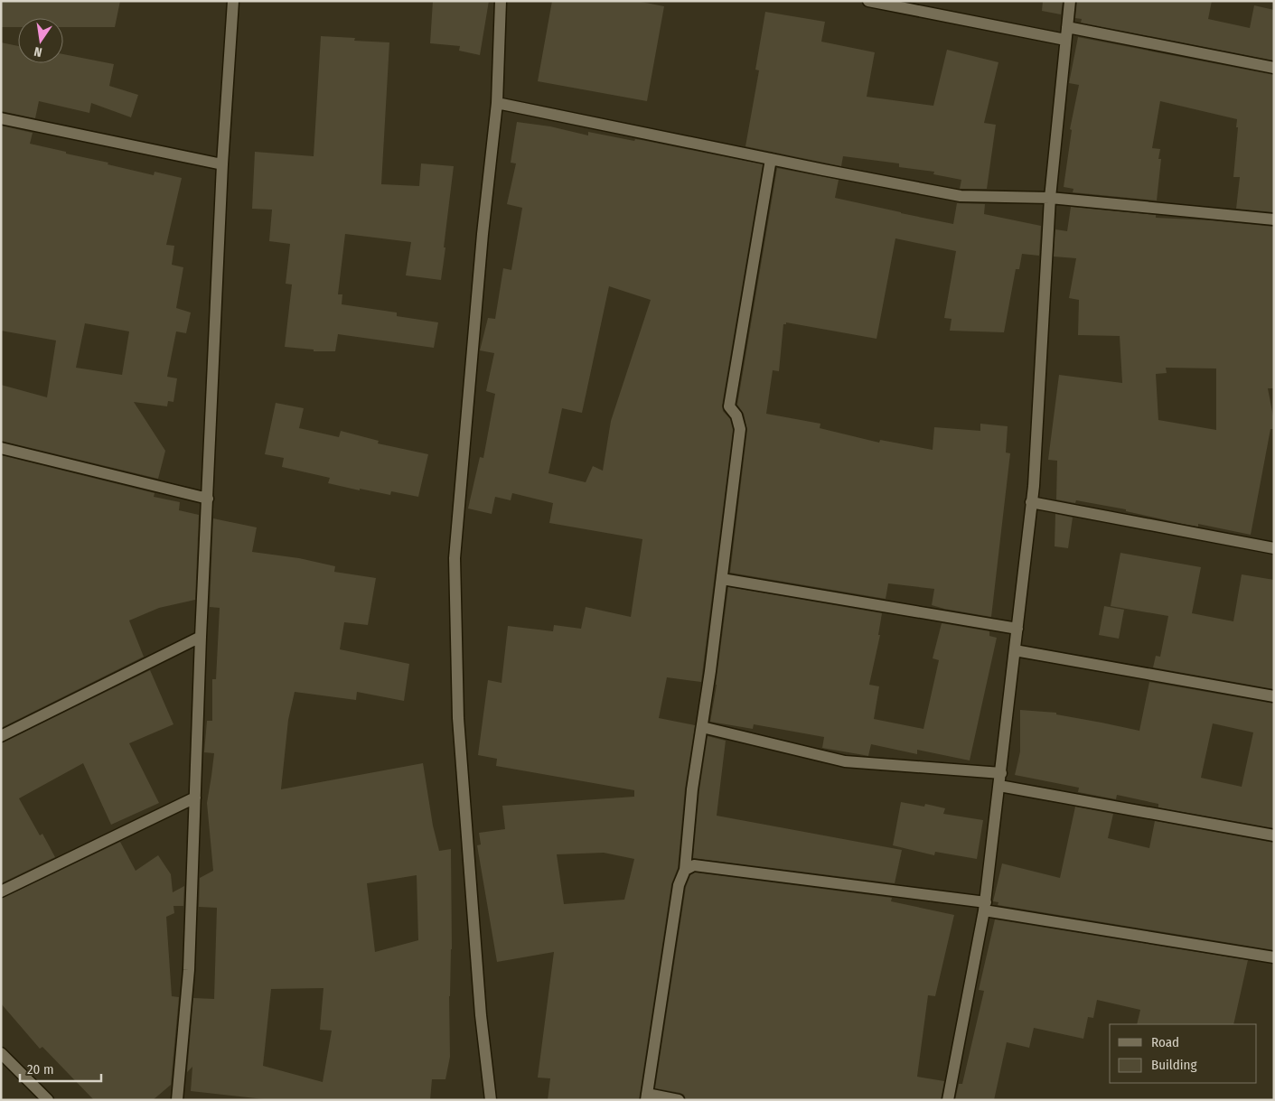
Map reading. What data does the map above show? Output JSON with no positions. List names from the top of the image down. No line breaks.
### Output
{"legend":["Road","Building"],"scale_bar":"20 m","north":"bottom"}
